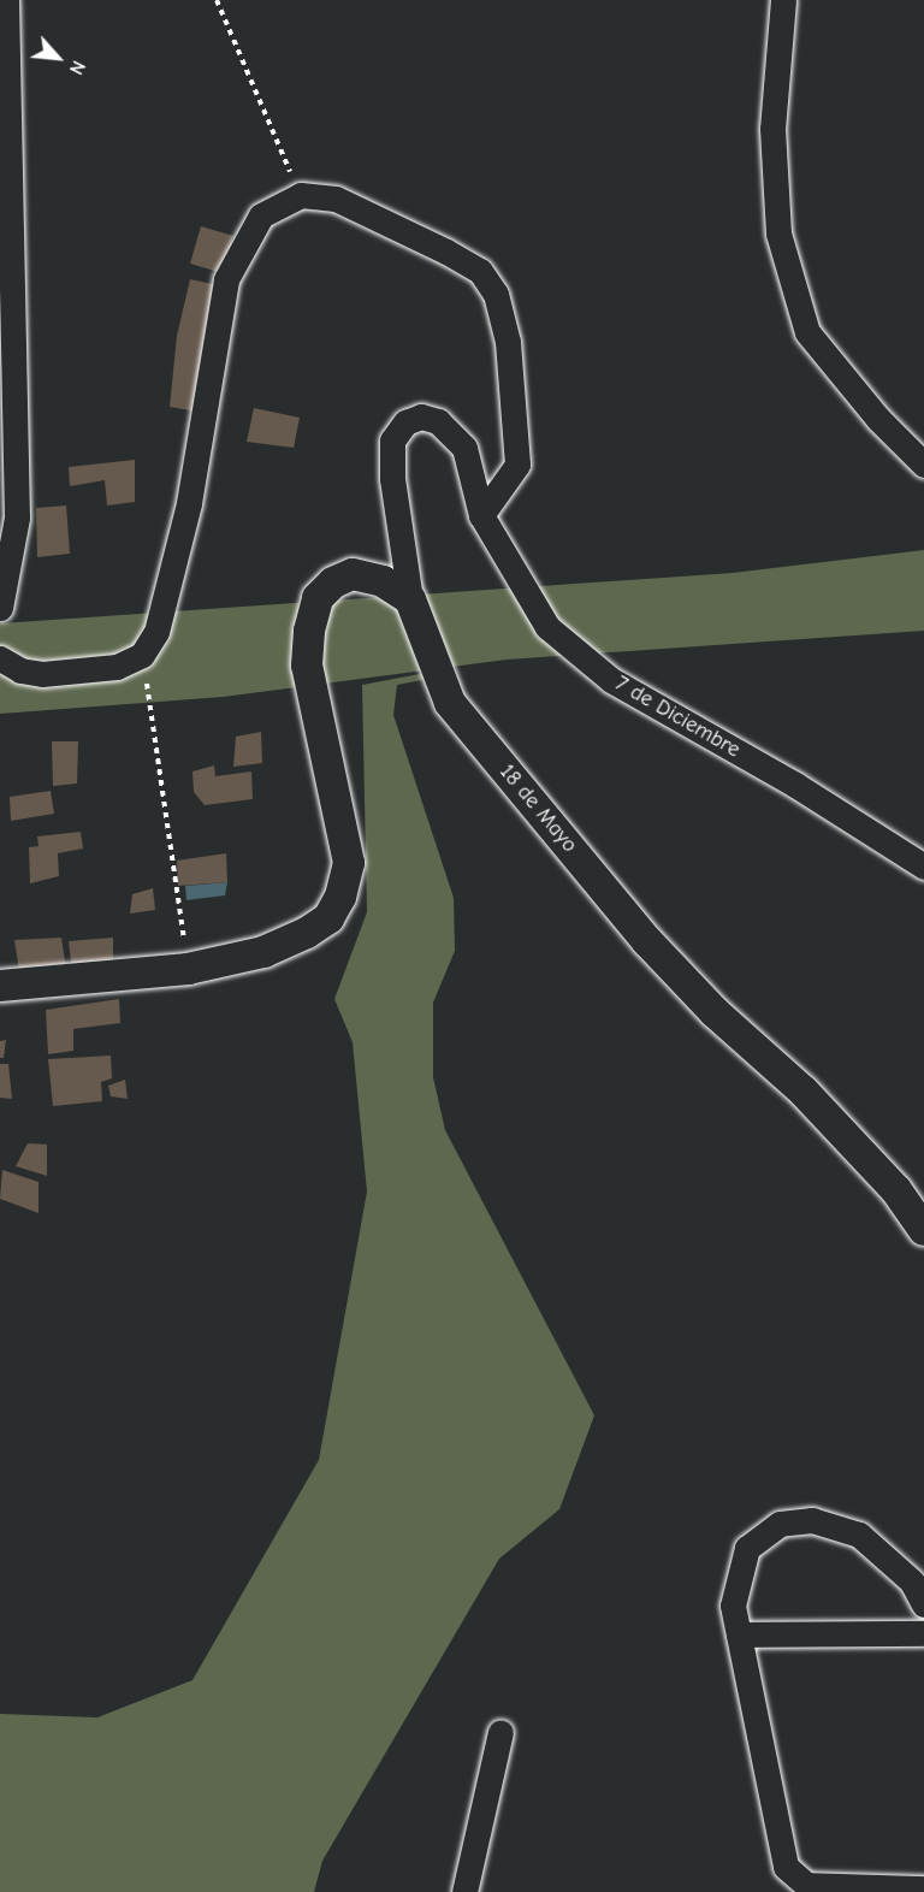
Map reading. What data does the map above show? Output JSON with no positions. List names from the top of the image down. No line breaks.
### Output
{"streets":{"street":["7 de Diciembre","18 de Mayo"]},"crossings":[["7 de Diciembre","18 de Mayo"]],"north":"bottom right"}
